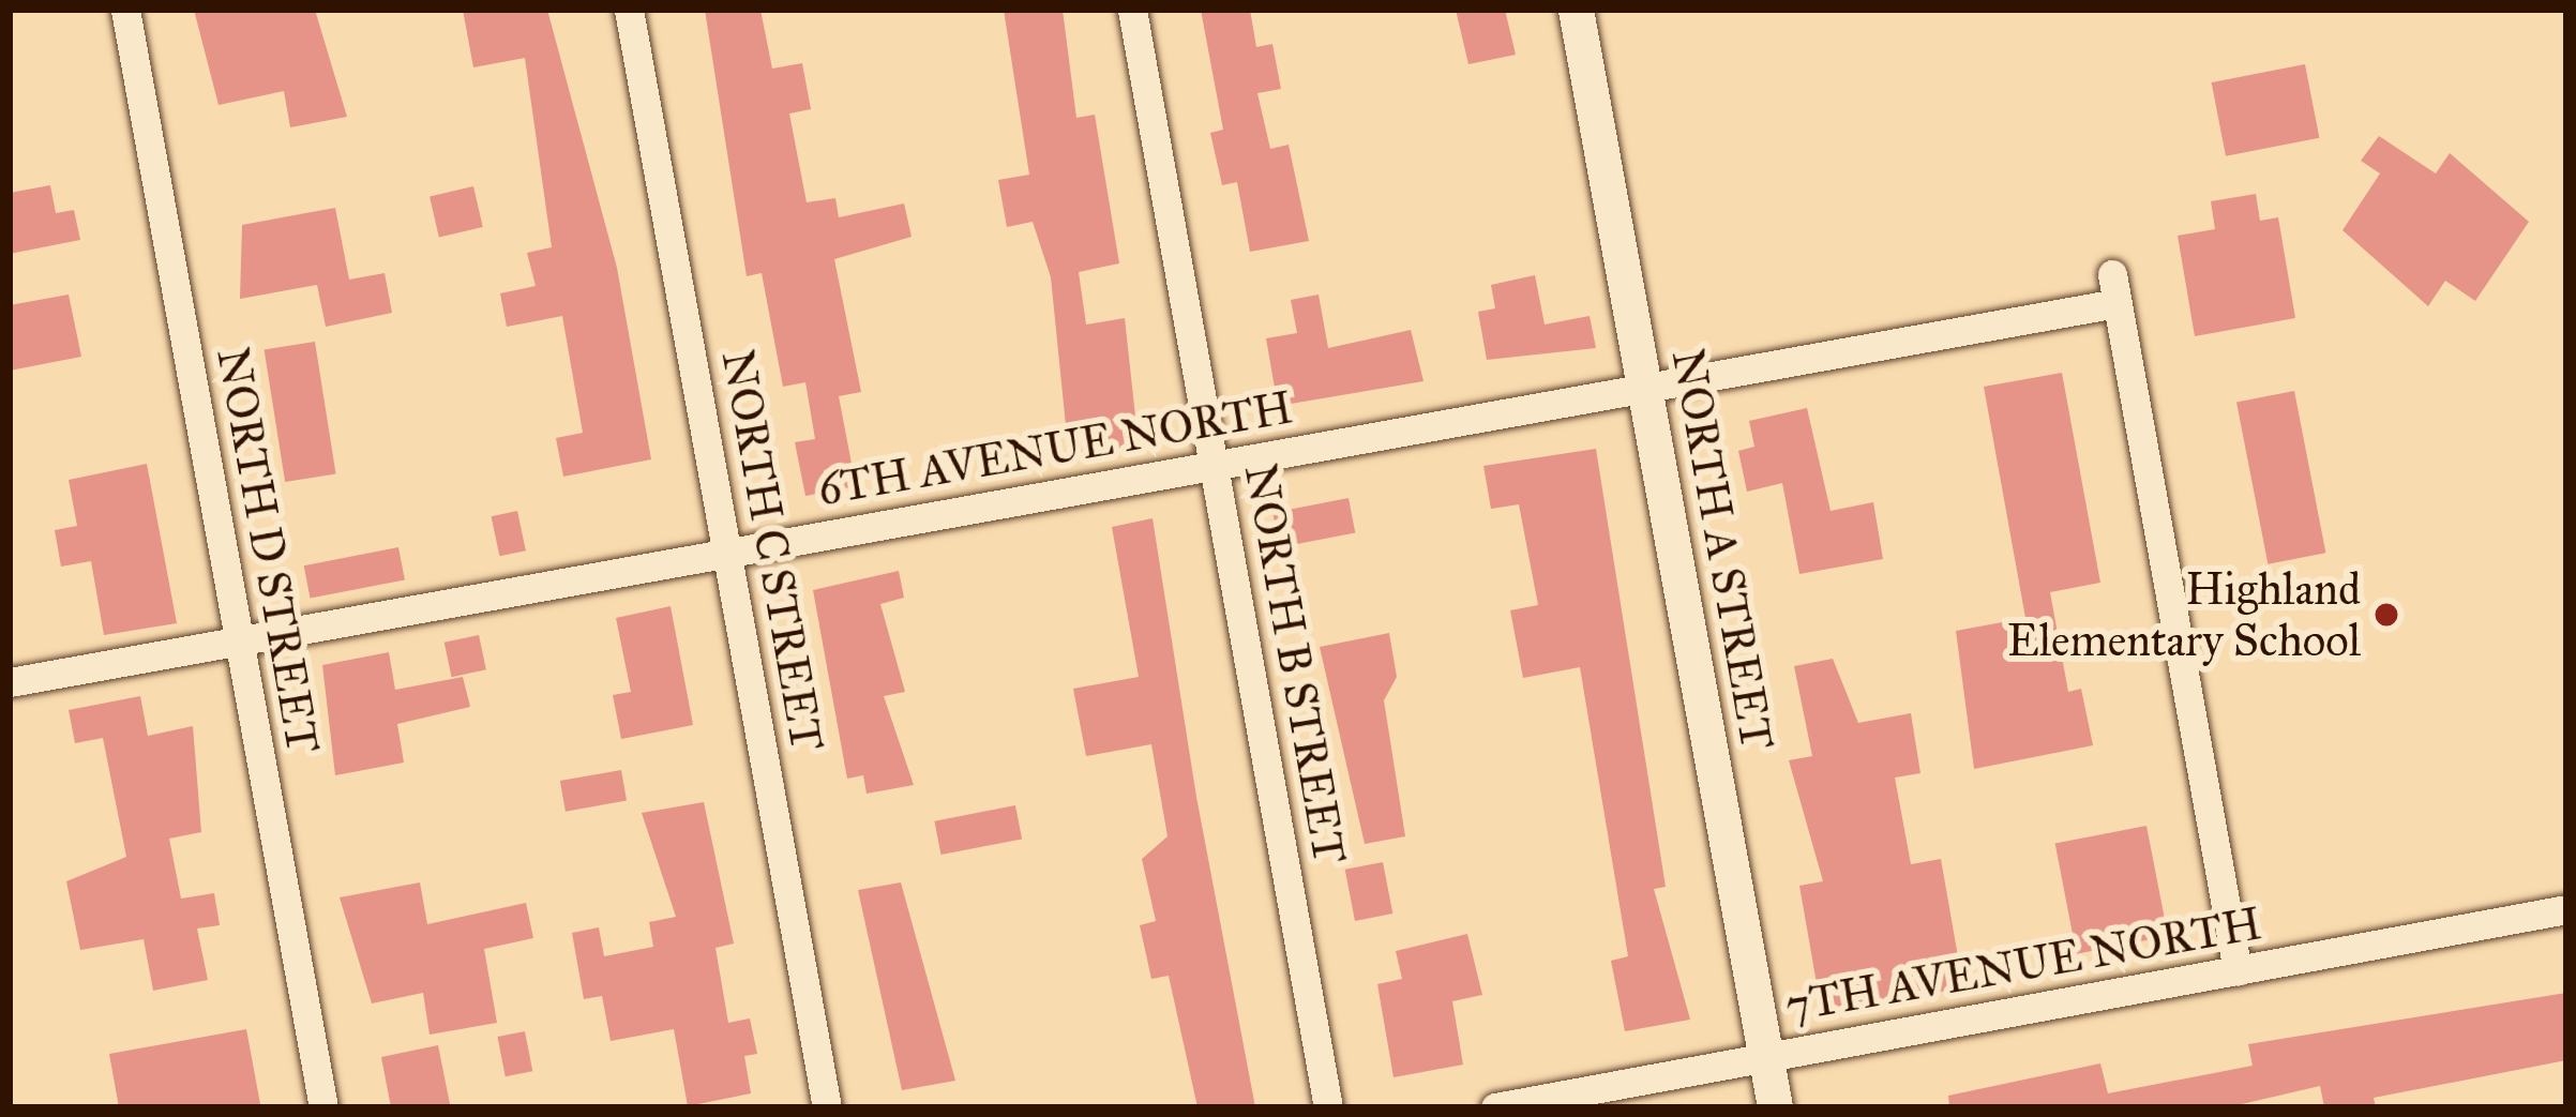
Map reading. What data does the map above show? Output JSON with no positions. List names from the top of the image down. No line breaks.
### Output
{"streets":{"street":["6TH AVENUE NORTH","NORTH A STREET","NORTH D STREET","NORTH C STREET","NORTH B STREET","7TH AVENUE NORTH"]},"crossings":[["6TH AVENUE NORTH","NORTH A STREET"],["6TH AVENUE NORTH","NORTH D STREET"],["6TH AVENUE NORTH","NORTH C STREET"],["6TH AVENUE NORTH","NORTH B STREET"],["6TH AVENUE NORTH","7TH AVENUE NORTH"],["NORTH A STREET","7TH AVENUE NORTH"]],"places":["Highland Elementary School"]}
